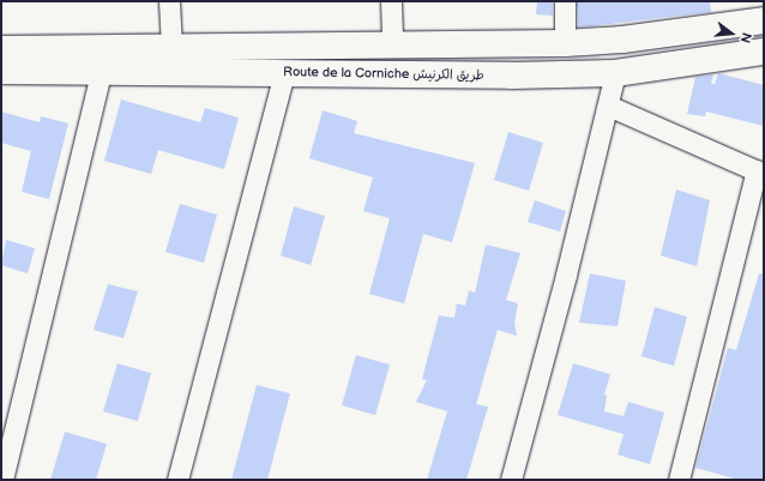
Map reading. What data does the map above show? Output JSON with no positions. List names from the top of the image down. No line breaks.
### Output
{"streets":{"street":["Route de la Corniche طريق الكرنيش"]},"north":"right"}
